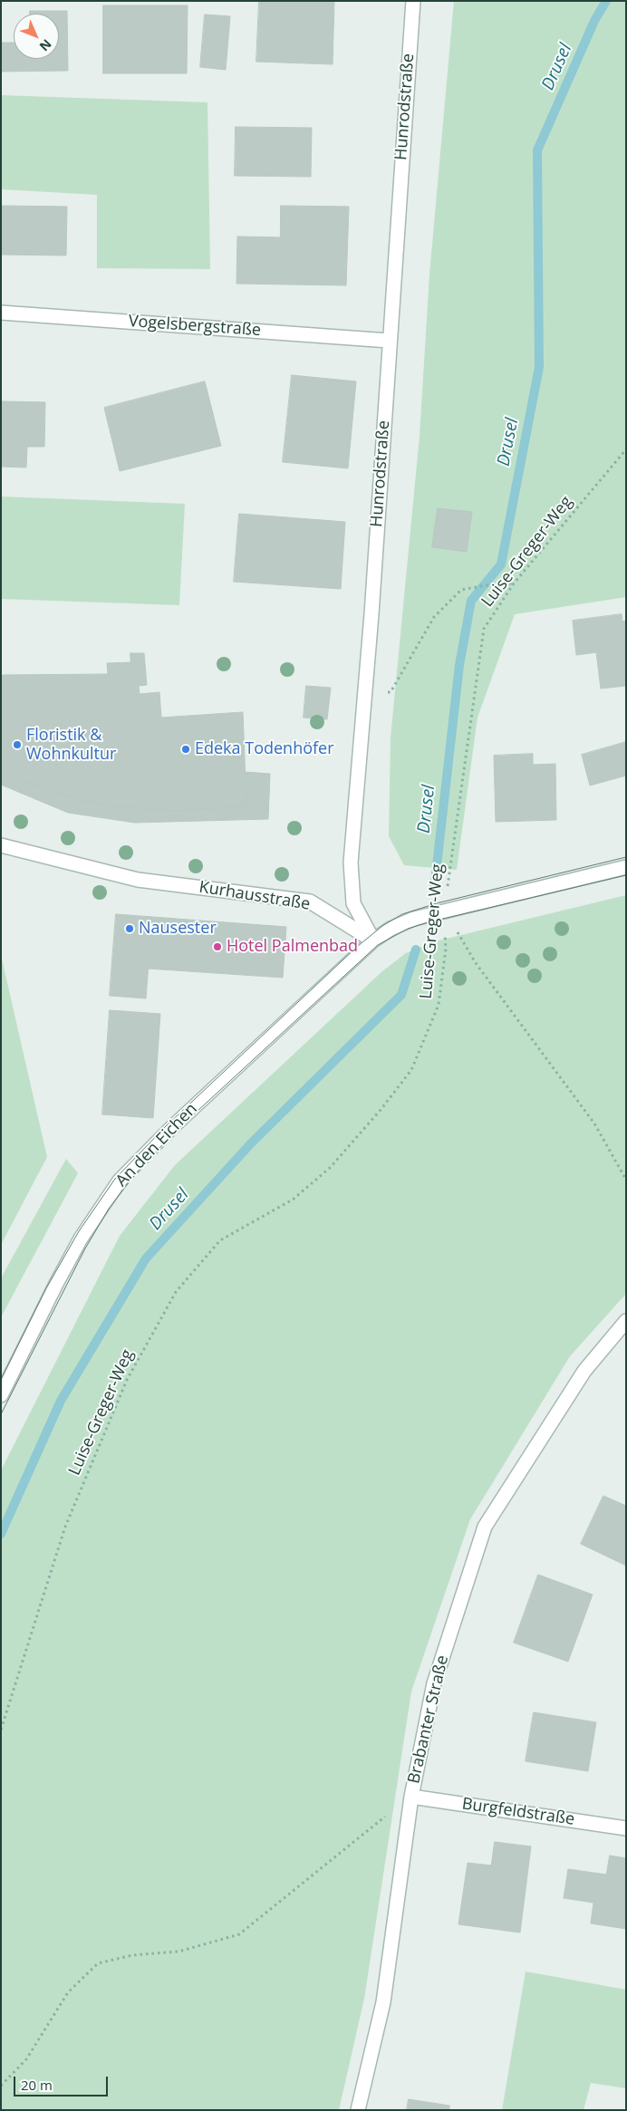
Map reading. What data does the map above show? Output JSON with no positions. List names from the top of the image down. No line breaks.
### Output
{"streets":{"street":["Hunrodstraße","Vogelsbergstraße","Kurhausstraße","An den Eichen","Brabanter Straße","Burgfeldstraße"],"path":["Luise-Greger-Weg"]},"crossings":[["Hunrodstraße","Vogelsbergstraße"],["Hunrodstraße","Kurhausstraße"],["Hunrodstraße","An den Eichen"],["Kurhausstraße","An den Eichen"],["Brabanter Straße","Burgfeldstraße"]],"water":["Drusel"],"places":["Floristik & Wohnkultur","Edeka Todenhöfer","Nausester","Hotel Palmenbad"],"scale_bar":"20 m","north":"bottom right"}
